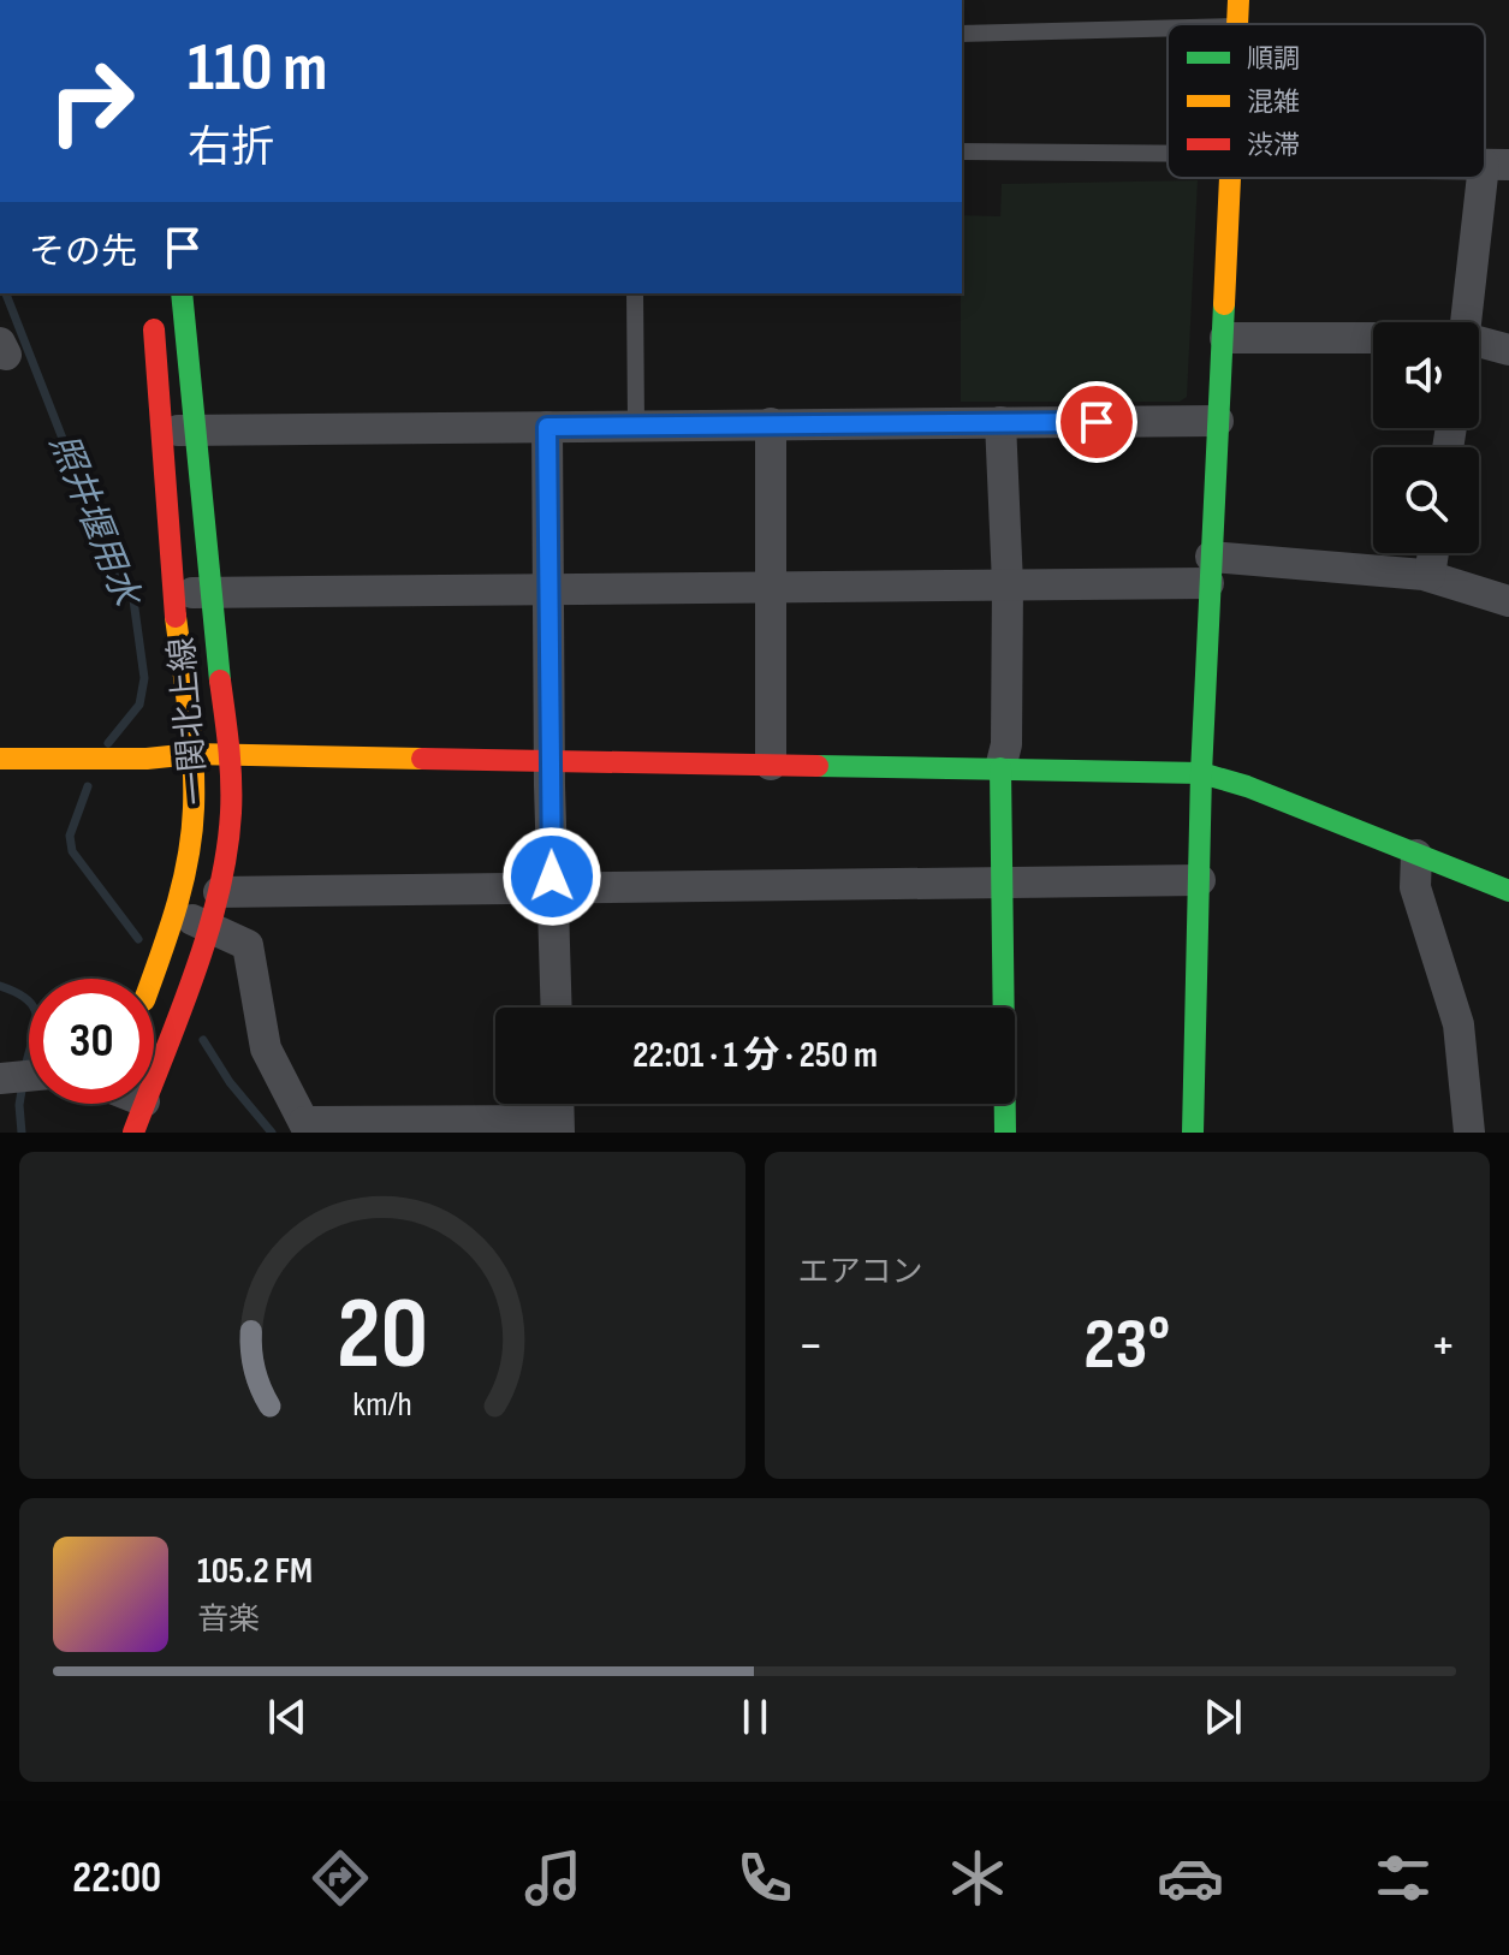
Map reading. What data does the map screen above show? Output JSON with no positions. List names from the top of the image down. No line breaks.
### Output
{"streets":{"street":["一関北上線"]},"water":["照井堰用水"],"legend":["順調","混雑","渋滞"],"page":{"turn":["110 m","右折"],"then":"その先","limit":"30","trip":"22:01 · 1 分 · 250 m","tile":"エアコン","heat":["−","23°","+"],"song":["105.2 FM","音楽"],"tabs":"22:00","gauge":["20","km/h"]}}
